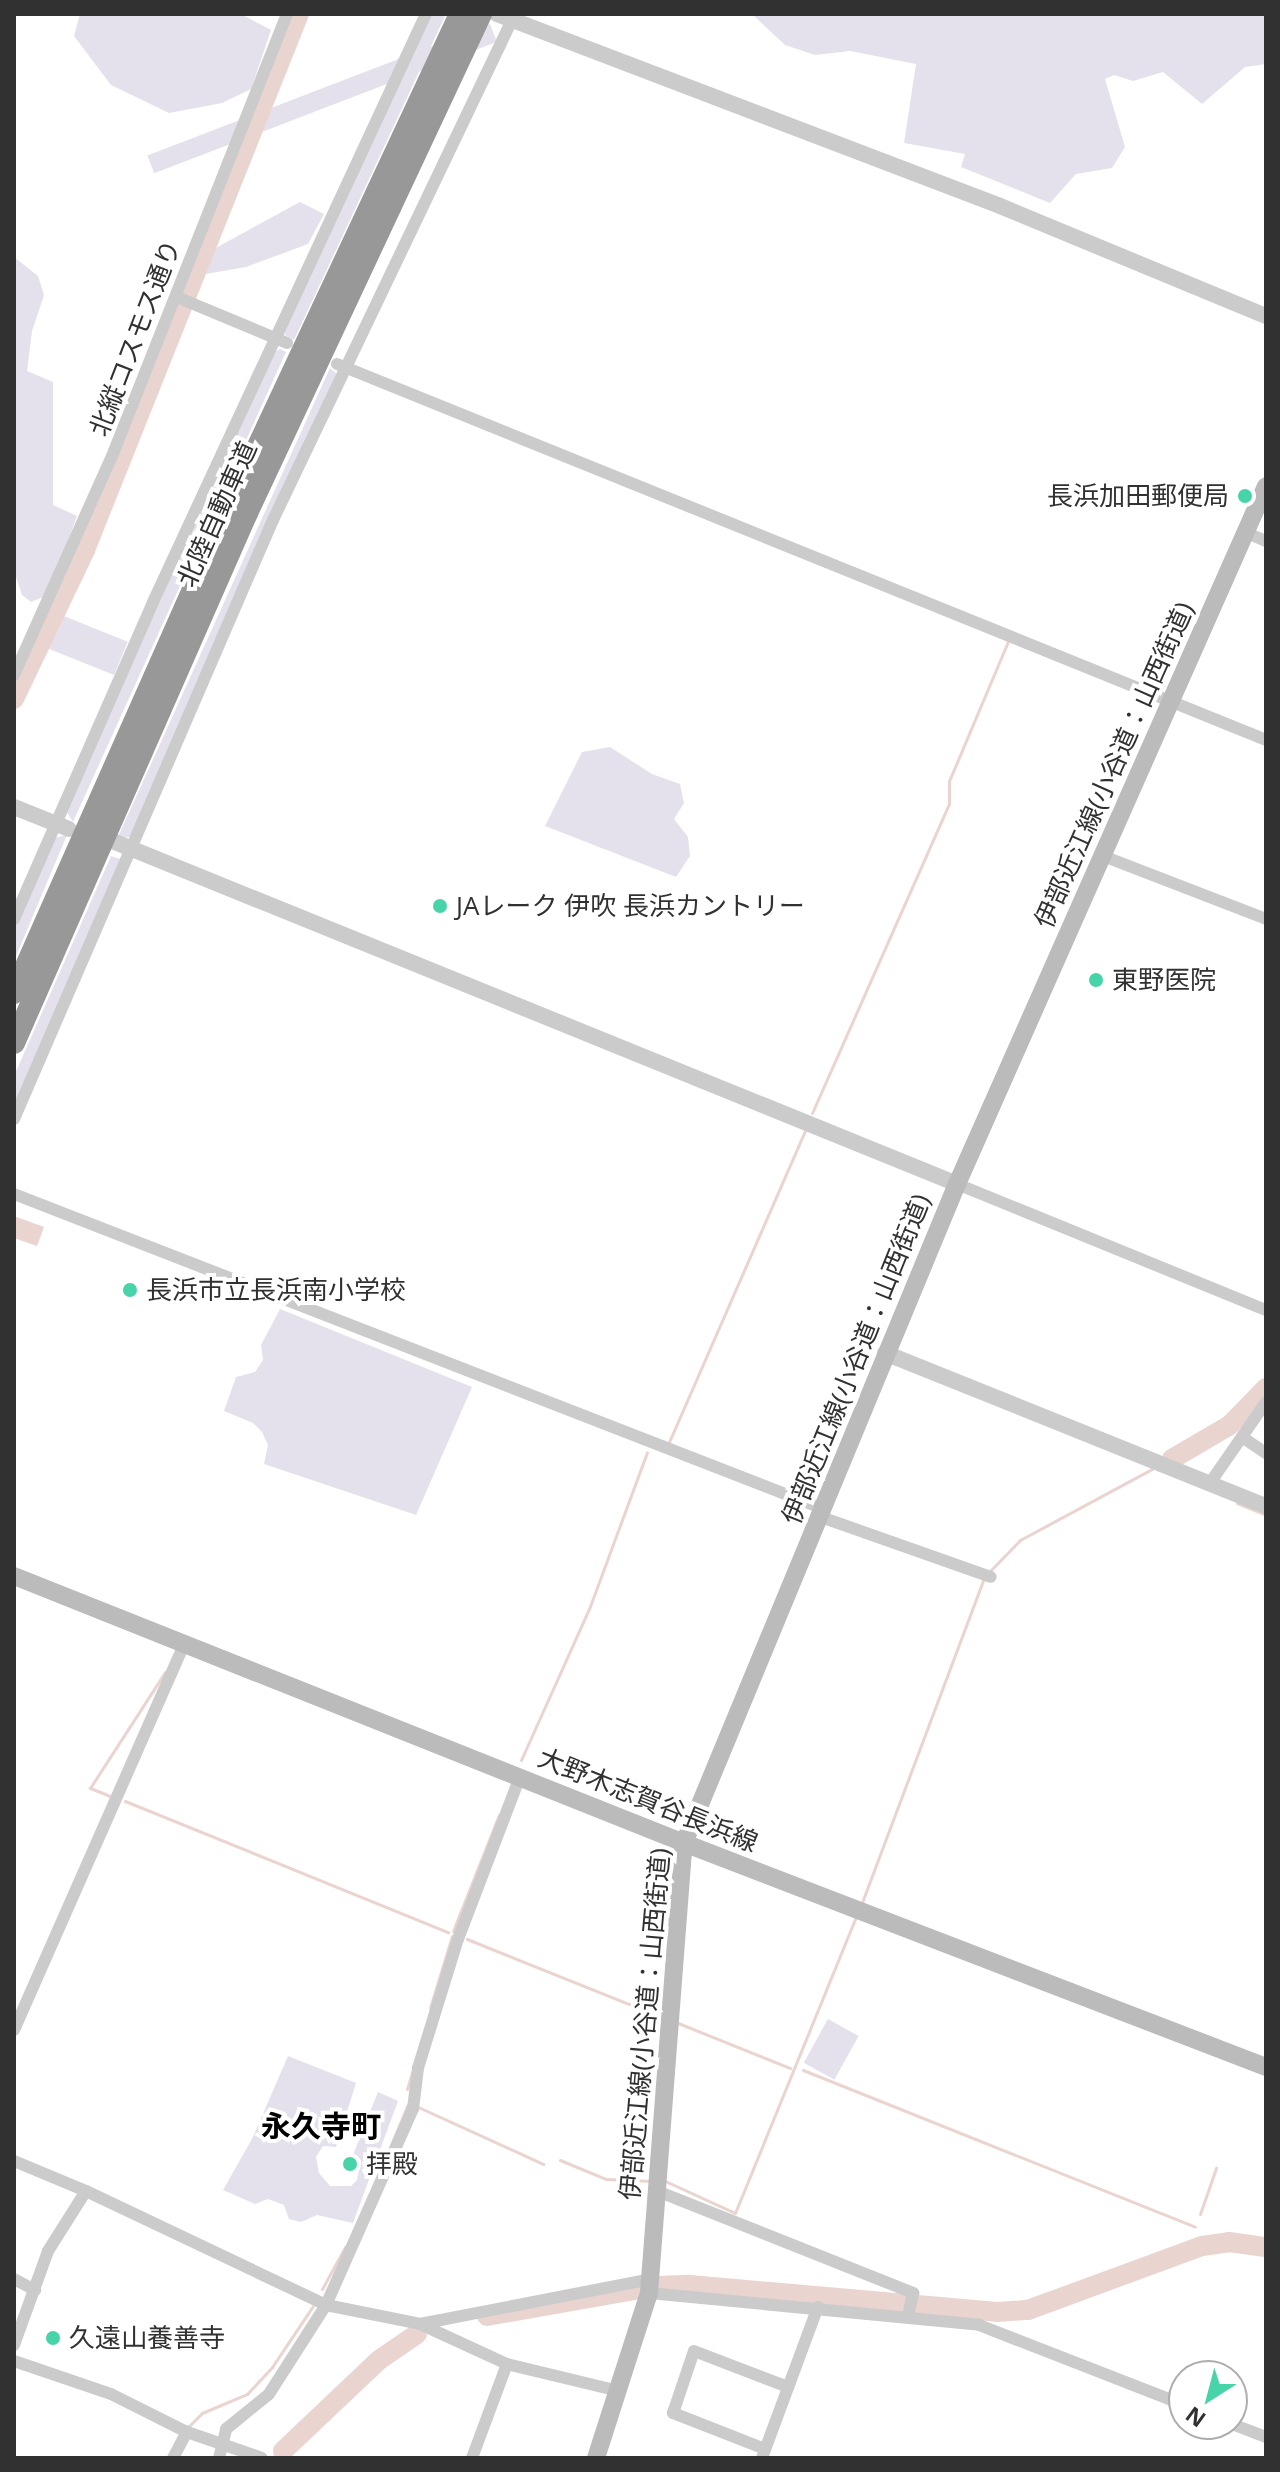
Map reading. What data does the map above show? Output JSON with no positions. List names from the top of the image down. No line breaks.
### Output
{"streets":{"highway":["北陸自動車道"],"main road":["伊部近江線(小谷道：山西街道)","大野木志賀谷長浜線"],"street":["北縦コスモス通り"]},"crossings":[["伊部近江線(小谷道：山西街道)","大野木志賀谷長浜線"]],"districts":["永久寺町"],"places":["長浜加田郵便局","JAレーク 伊吹 長浜カントリー","東野医院","長浜市立長浜南小学校","拝殿","久遠山養善寺"],"north":"bottom left"}
